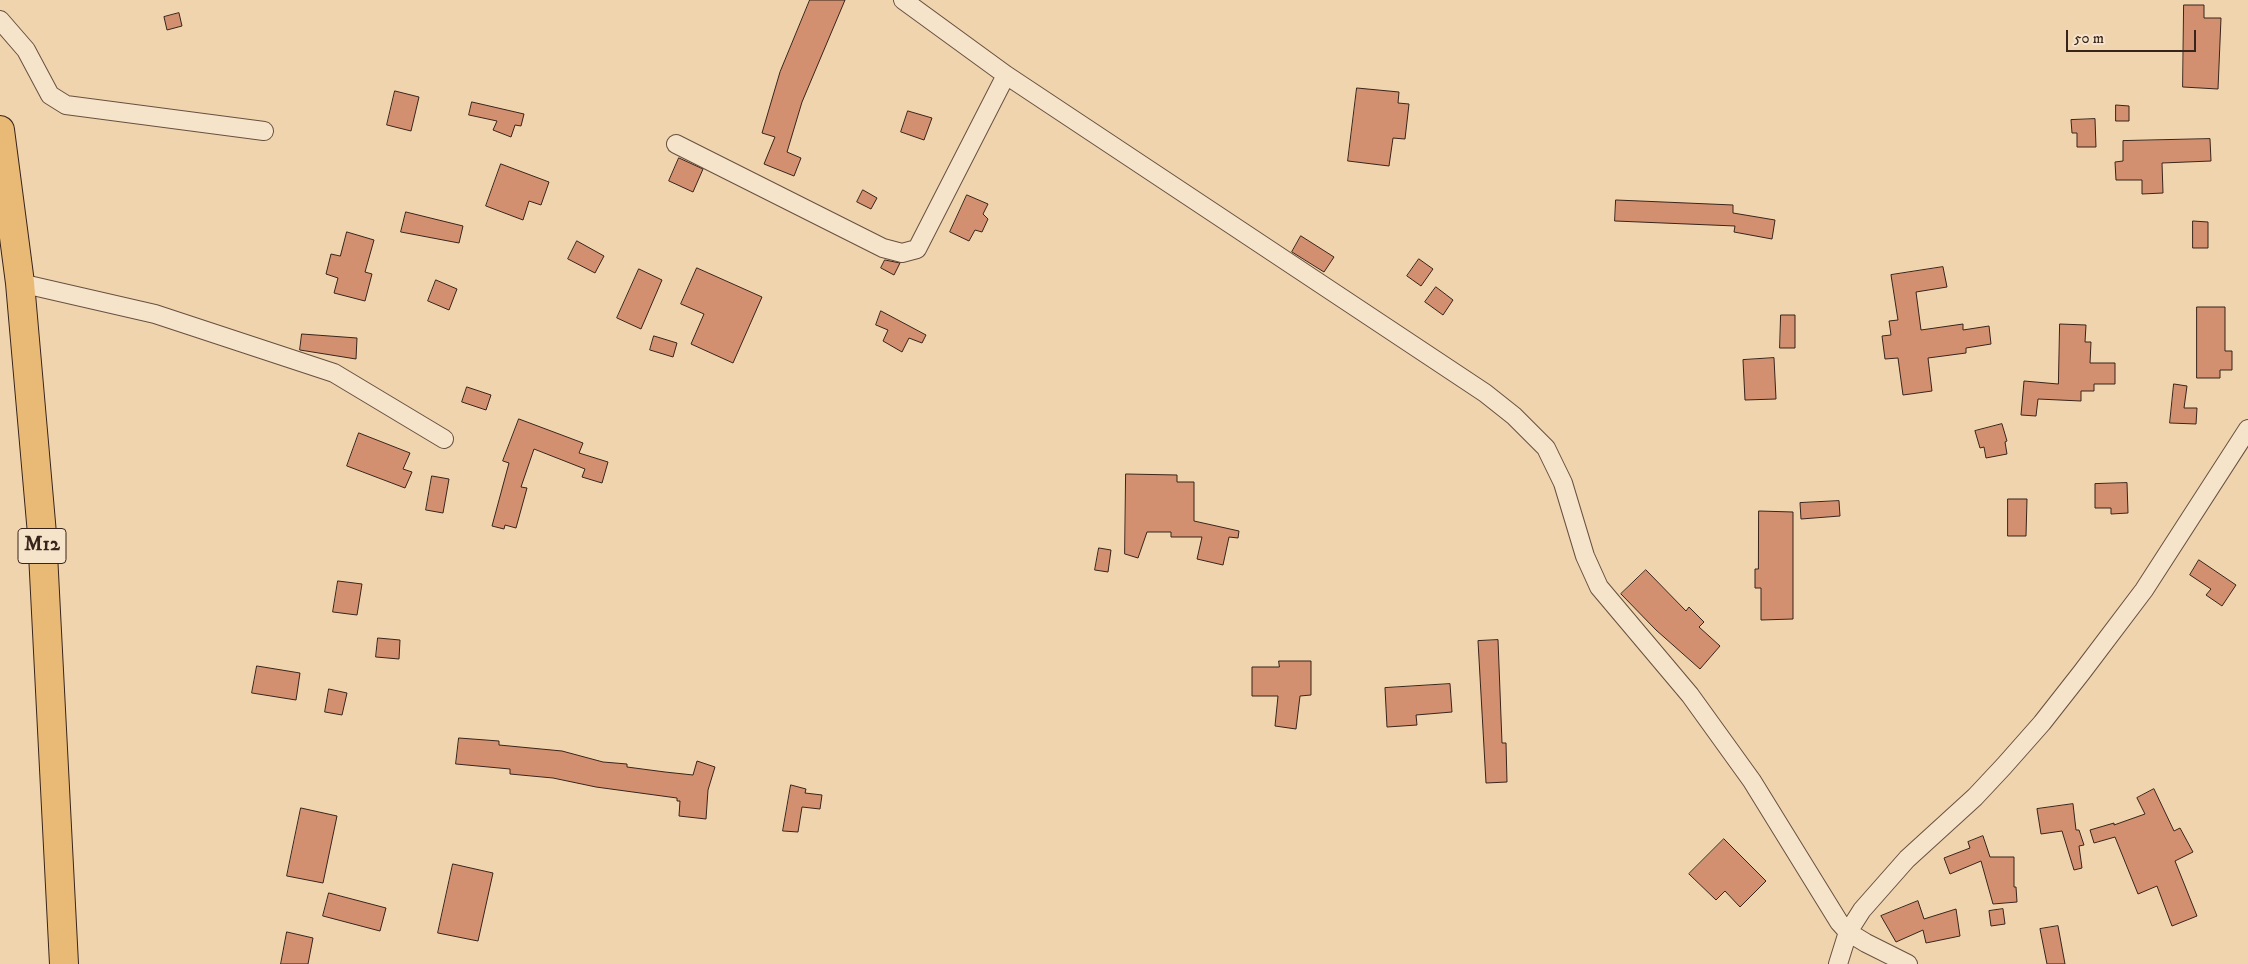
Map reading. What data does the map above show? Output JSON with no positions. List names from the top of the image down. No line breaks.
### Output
{"streets":{"highway":["M12"]},"scale_bar":"50 m"}
